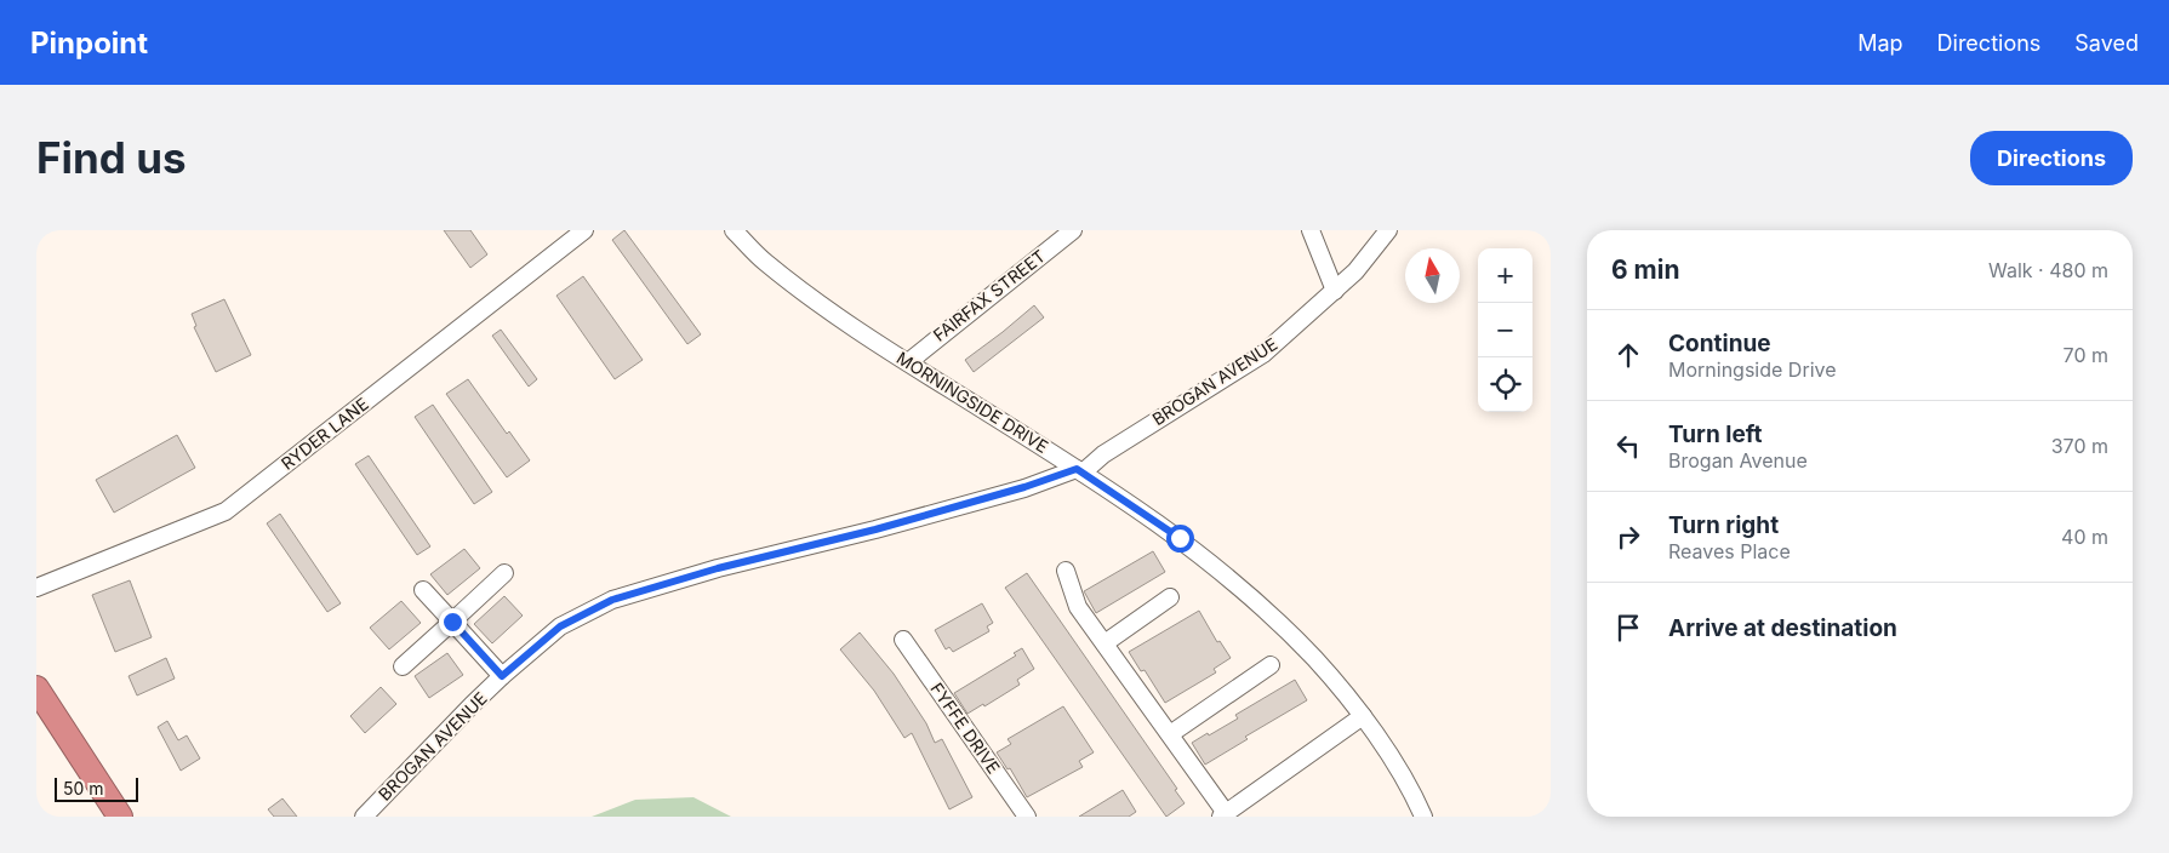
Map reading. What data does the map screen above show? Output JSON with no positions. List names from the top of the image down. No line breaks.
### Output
{"streets":{"street":["FAIRFAX STREET","BROGAN AVENUE","MORNINGSIDE DRIVE","RYDER LANE","FYFFE DRIVE"]},"crossings":[["FAIRFAX STREET","MORNINGSIDE DRIVE"],["BROGAN AVENUE","MORNINGSIDE DRIVE"]],"scale_bar":"50 m","north":"top","page":{"header":"Pinpoint","nav":["Map","Directions","Saved"],"buttons":"Directions","title":"Find us","heading":["6 min","Walk · 480 m"],"map_buttons":["+","−"],"list":[["Continue","Morningside Drive","70 m"],["Turn left","Brogan Avenue","370 m"],["Turn right","Reaves Place","40 m"],"Arrive at destination"],"scale":"50 m"}}
